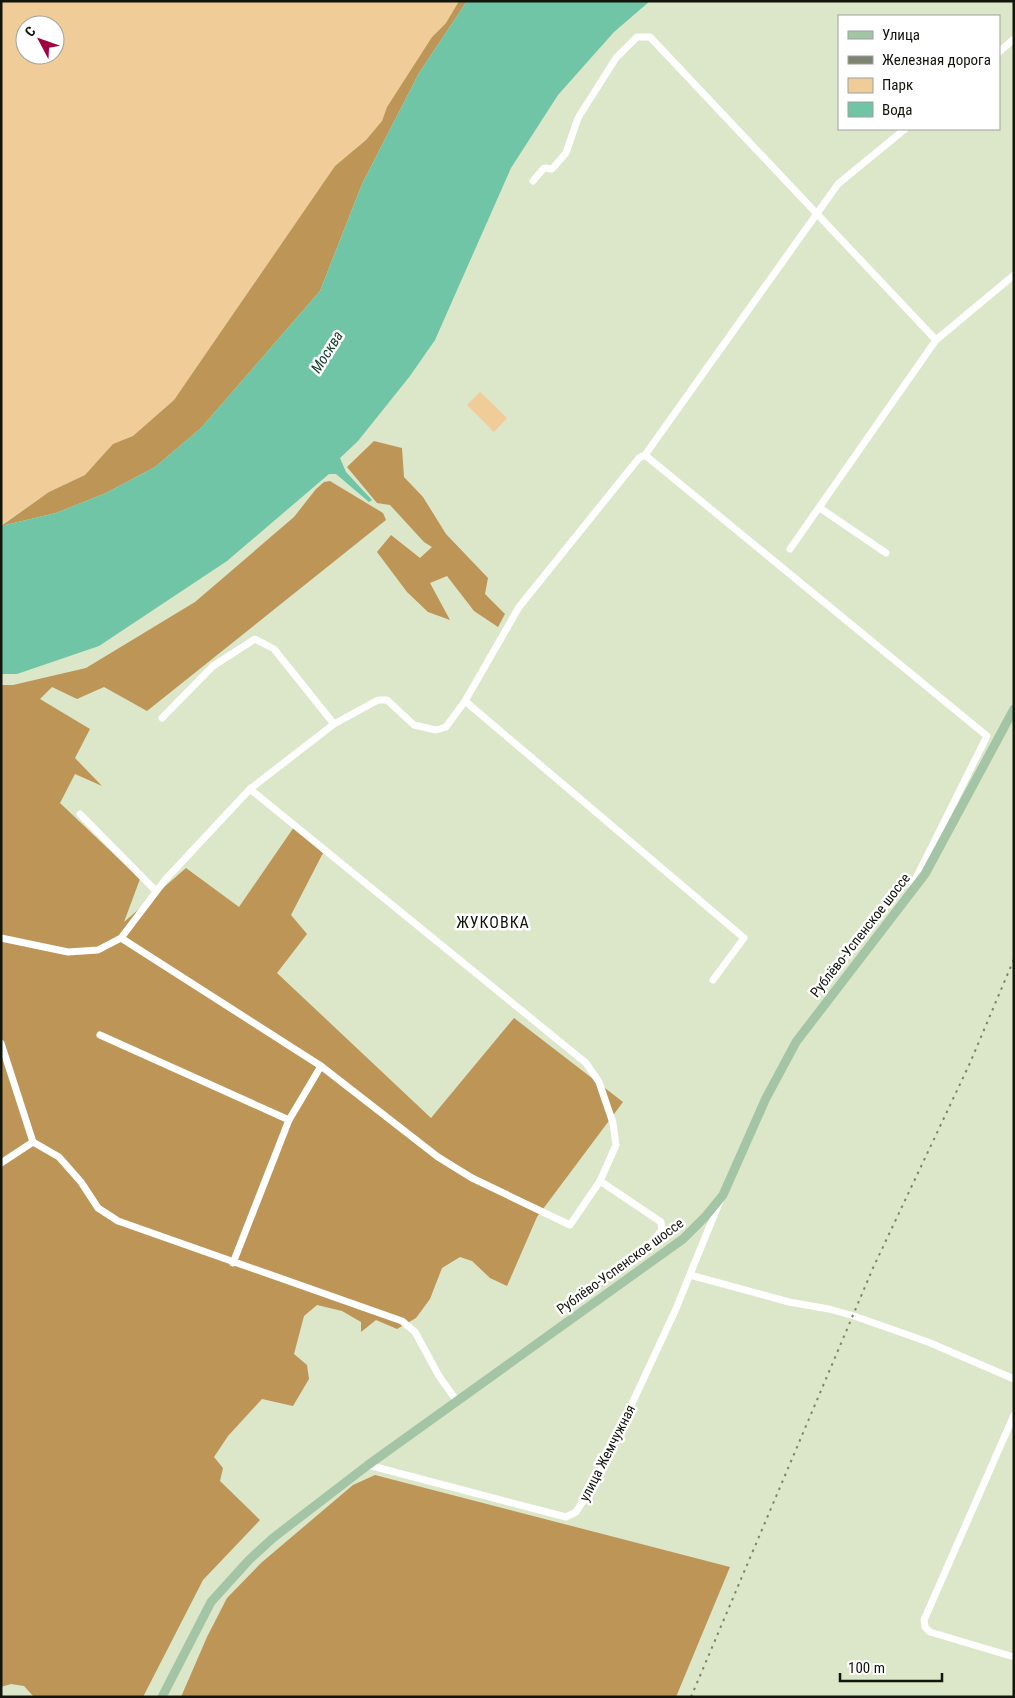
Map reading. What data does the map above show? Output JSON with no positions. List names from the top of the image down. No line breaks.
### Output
{"streets":{"main road":["Рублёво-Успенское шоссе"],"street":["улица Жемчужная"]},"crossings":[["Рублёво-Успенское шоссе","улица Жемчужная"]],"districts":["ЖУКОВКА"],"water":["Москва"],"legend":["Улица","Железная дорога","Парк","Вода"],"scale_bar":"100 m","north":"top left"}
